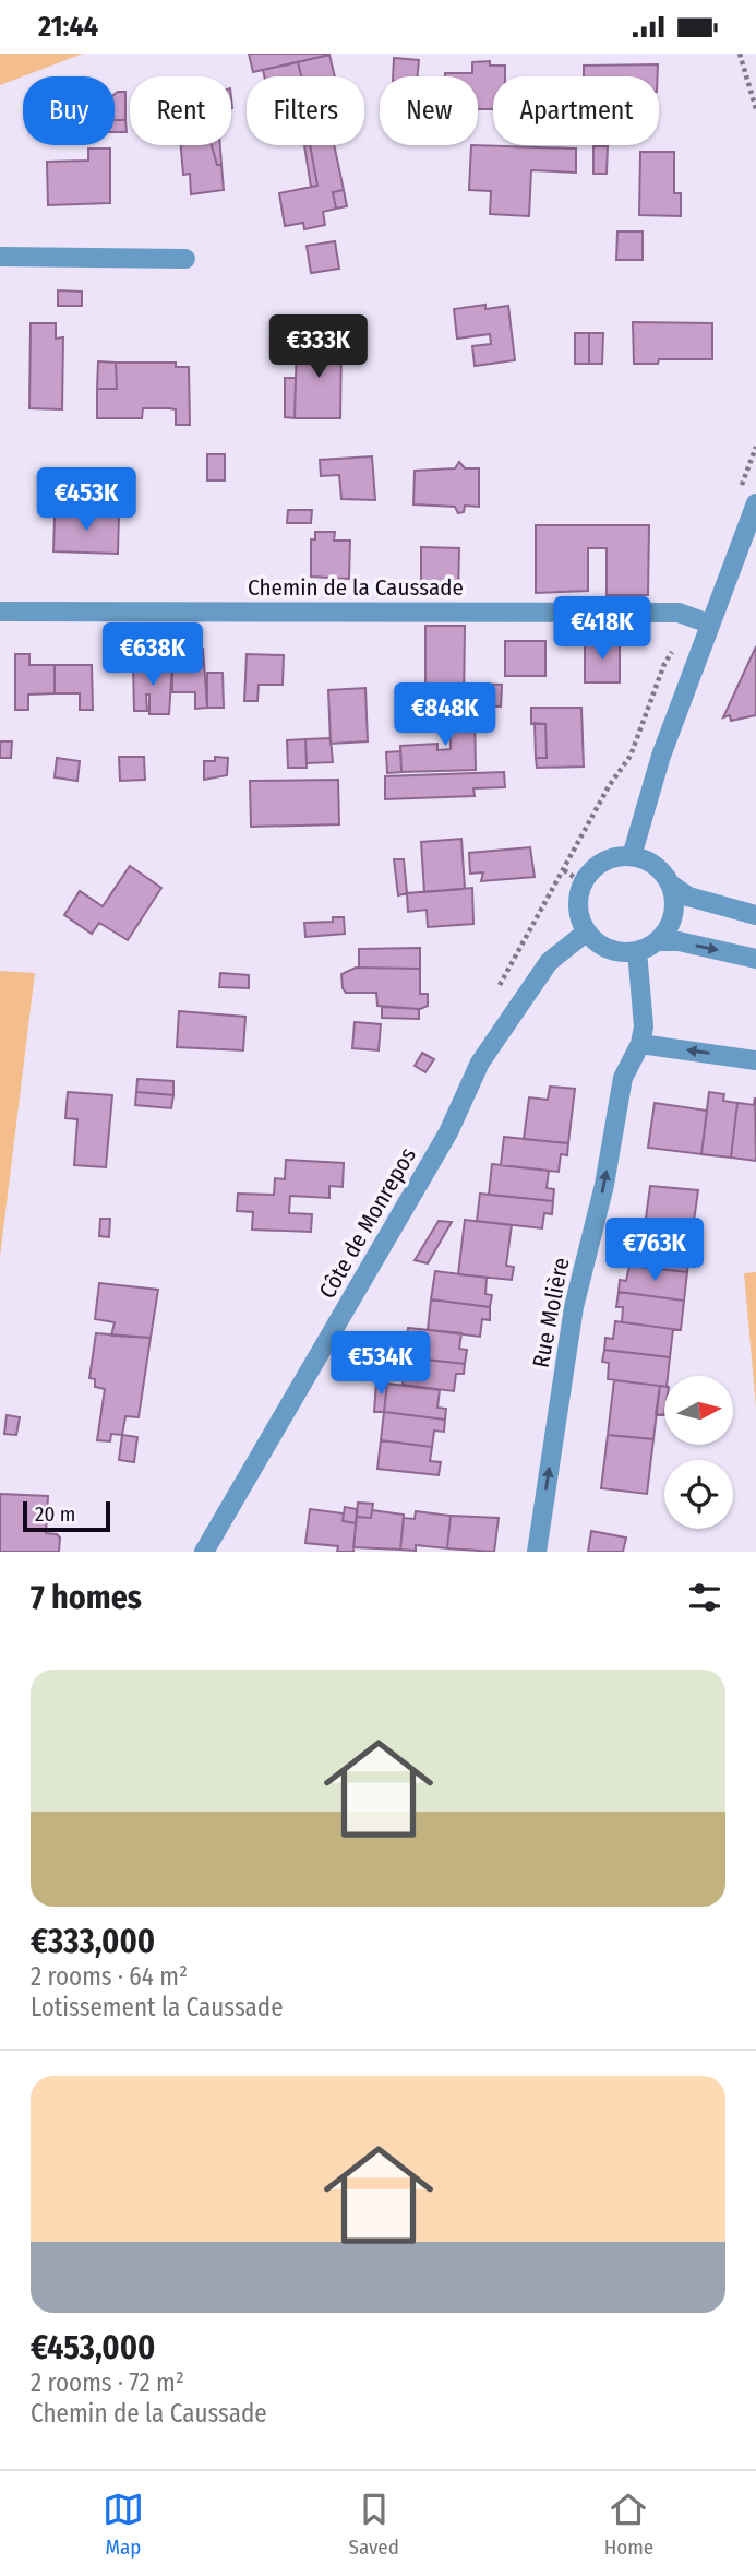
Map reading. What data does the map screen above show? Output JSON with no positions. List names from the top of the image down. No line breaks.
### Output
{"streets":{"street":["Chemin de la Caussade","Côte de Monrepos","Rue Molière"]},"crossings":[["Côte de Monrepos","Rue Molière"]],"one_way":["Rue Molière"],"scale_bar":"20 m","north":"right","page":{"status":"21:44","chip":["Buy","Rent","Filters","New","Apartment"],"price":["€333K","€453K","€418K","€638K","€848K","€763K","€534K"],"scale":"20 m","heading":"7 homes","list":[{"name":"€333,000","note":"2 rooms · 64 m² · Lotissement la Caussade"},{"name":"€453,000","note":"2 rooms · 72 m² · Chemin de la Caussade"}],"tabs":["Map","Saved","Home"]}}
